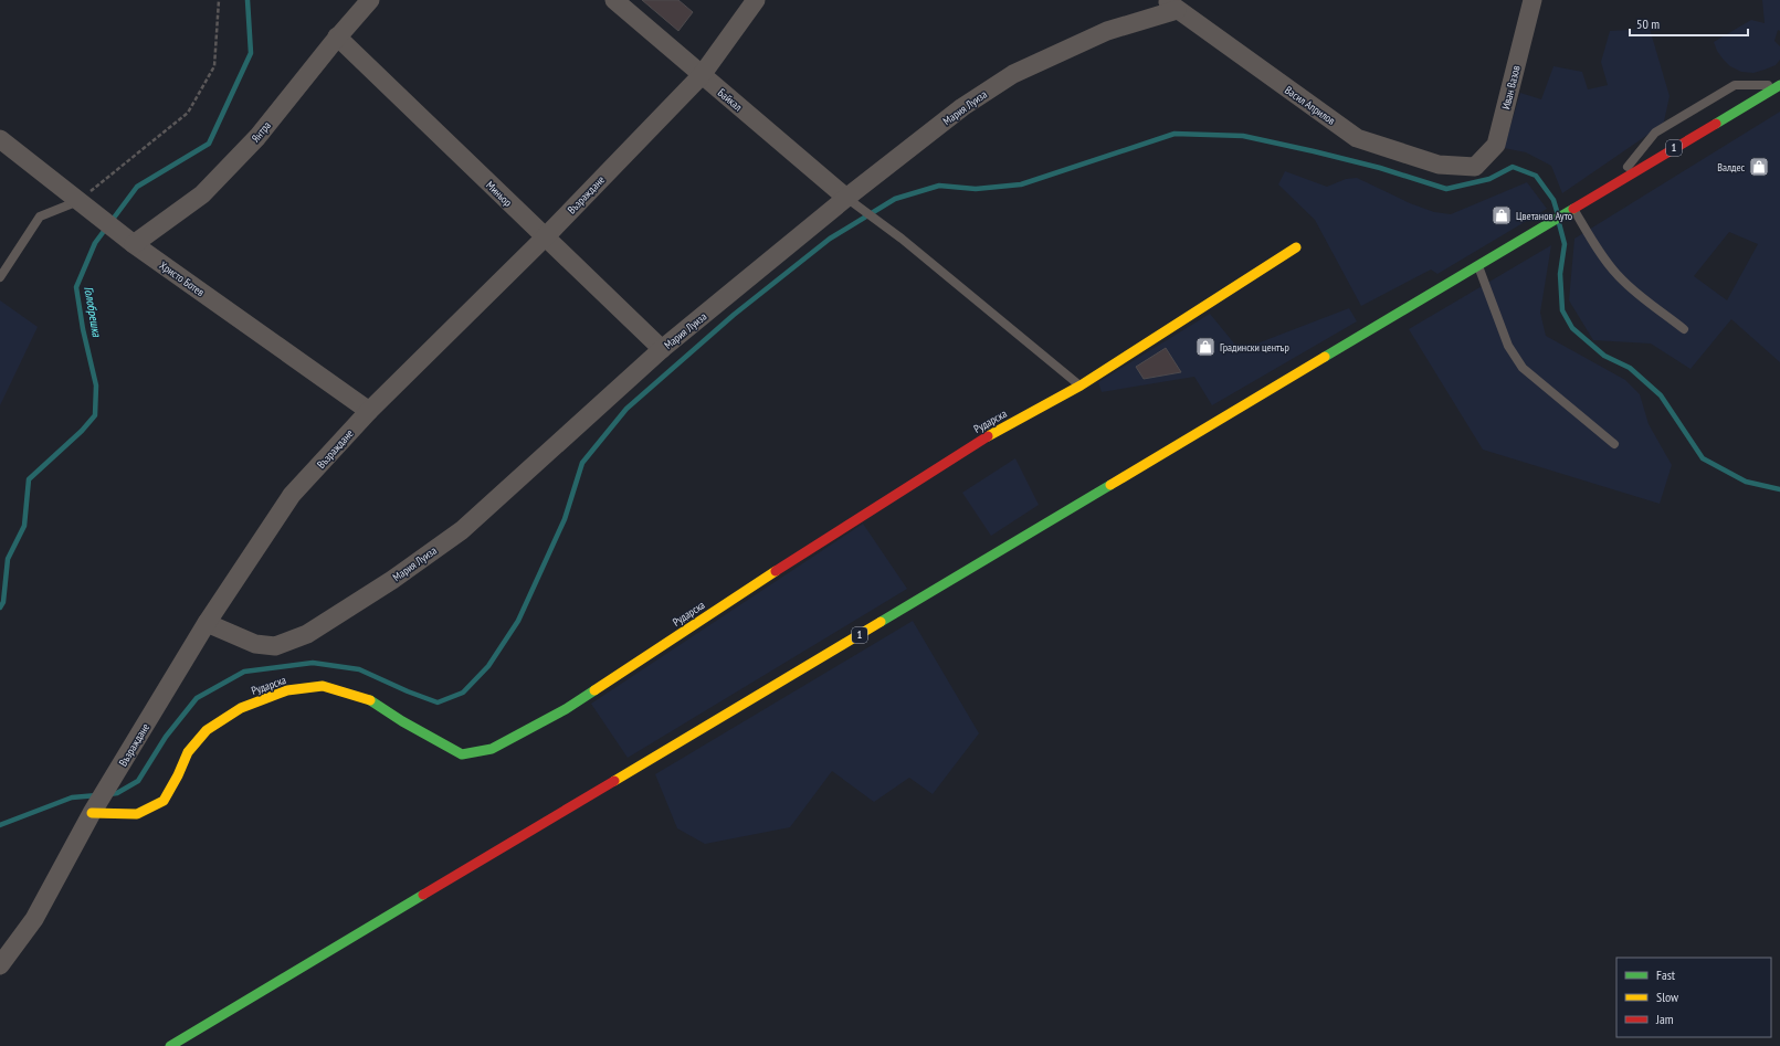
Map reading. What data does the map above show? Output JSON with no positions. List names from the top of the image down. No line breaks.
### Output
{"streets":{"main road":["1","Рударска"],"street":["Иван Вазов","Байкал","Васил Априлов","Мария Луиза","Янтра","Миньор","Възраждане","Христо Ботев"]},"crossings":[["Иван Вазов","Васил Априлов"],["Байкал","Мария Луиза"],["Байкал","Възраждане"],["Васил Априлов","Мария Луиза"],["Мария Луиза","Миньор"],["Мария Луиза","Възраждане"],["Янтра","Миньор"],["Янтра","Христо Ботев"],["Миньор","Възраждане"],["Възраждане","Христо Ботев"],["Възраждане","Рударска"]],"water":["Голобрешка"],"places":{"shop":["Валдес","Цветанов Ауто","Градински център"]},"legend":["Fast","Slow","Jam"],"scale_bar":"50 m"}
